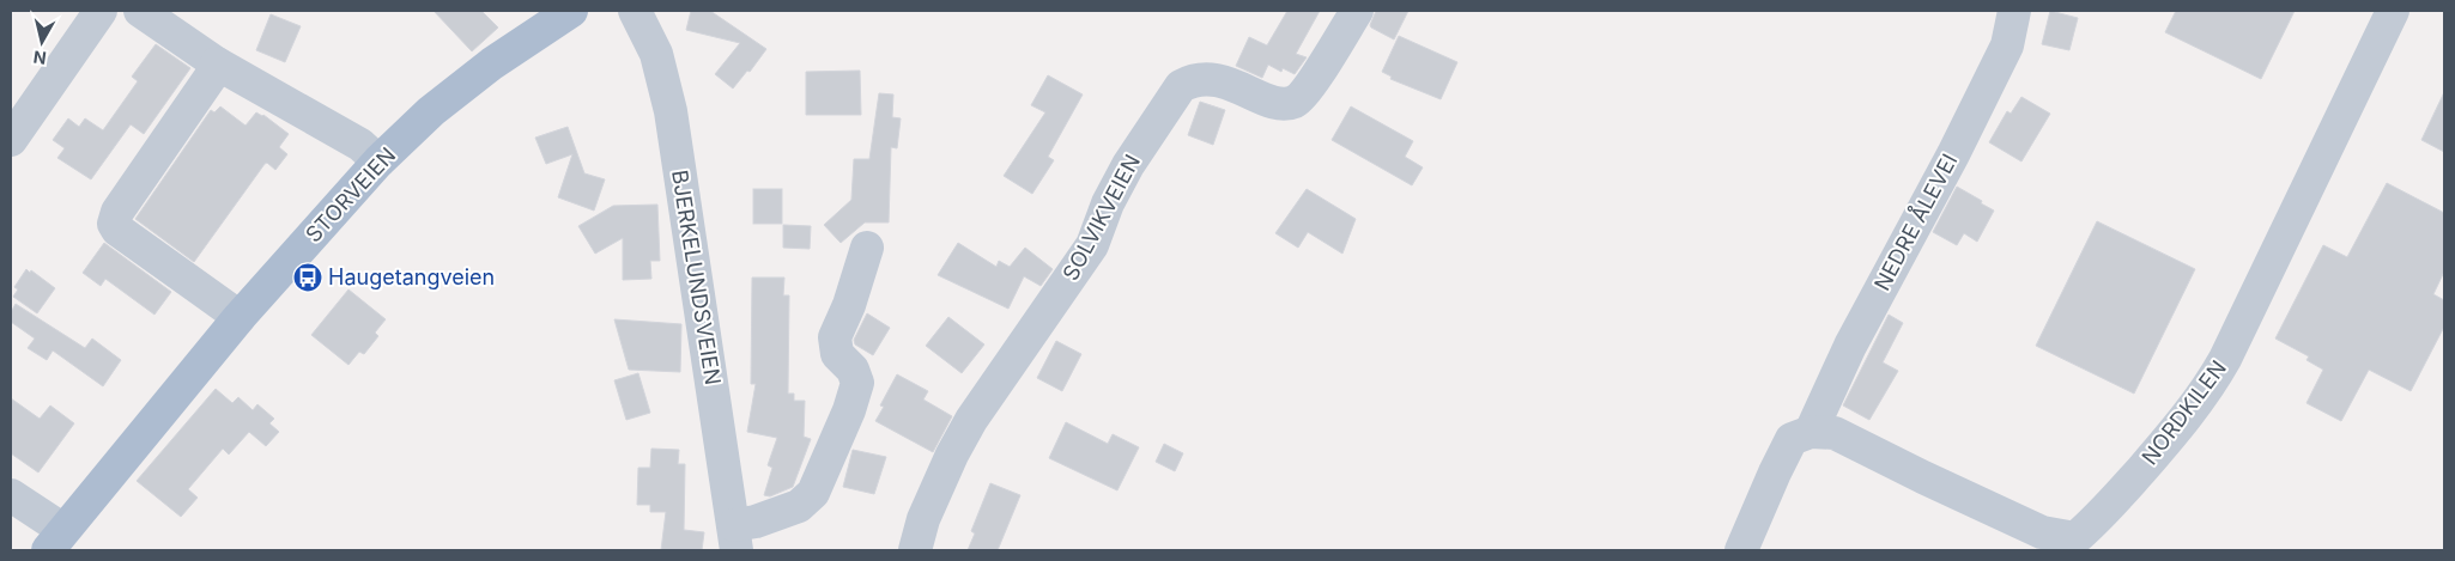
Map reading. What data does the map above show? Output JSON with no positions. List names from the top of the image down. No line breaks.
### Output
{"streets":{"main road":["STORVEIEN"],"street":["SOLVIKVEIEN","NEDRE ÅLEVEI","BJERKELUNDSVEIEN","NORDKILEN"]},"crossings":[["NEDRE ÅLEVEI","NORDKILEN"]],"places":{"bus stop":["Haugetangveien"]},"north":"bottom"}
